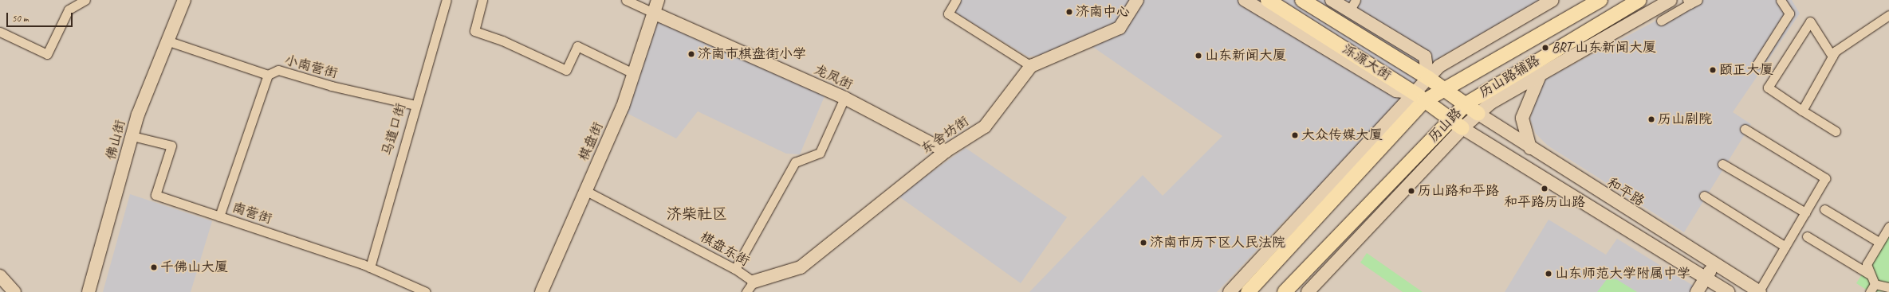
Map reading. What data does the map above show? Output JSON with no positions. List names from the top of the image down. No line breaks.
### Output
{"streets":{"main road":["泺源大街","历山路"],"street":["小南营街","历山路辅路","龙凤街","马道口街","东舍坊街","佛山街","棋盘街","和平路","南营街","棋盘东街"]},"crossings":[["泺源大街","历山路辅路"],["泺源大街","历山路"],["泺源大街","和平路"],["小南营街","马道口街"],["小南营街","佛山街"],["历山路辅路","和平路"],["龙凤街","东舍坊街"],["龙凤街","棋盘街"],["马道口街","南营街"],["东舍坊街","棋盘东街"],["佛山街","南营街"],["棋盘街","棋盘东街"]],"districts":["济柴社区"],"places":["济南中心","BRT 山东新闻大厦","济南市棋盘街小学","山东新闻大厦","颐正大厦","历山剧院","大众传媒大厦","和平路历山路","历山路和平路","济南市历下区人民法院","千佛山大厦","山东师范大学附属中学"],"scale_bar":"50 m"}
